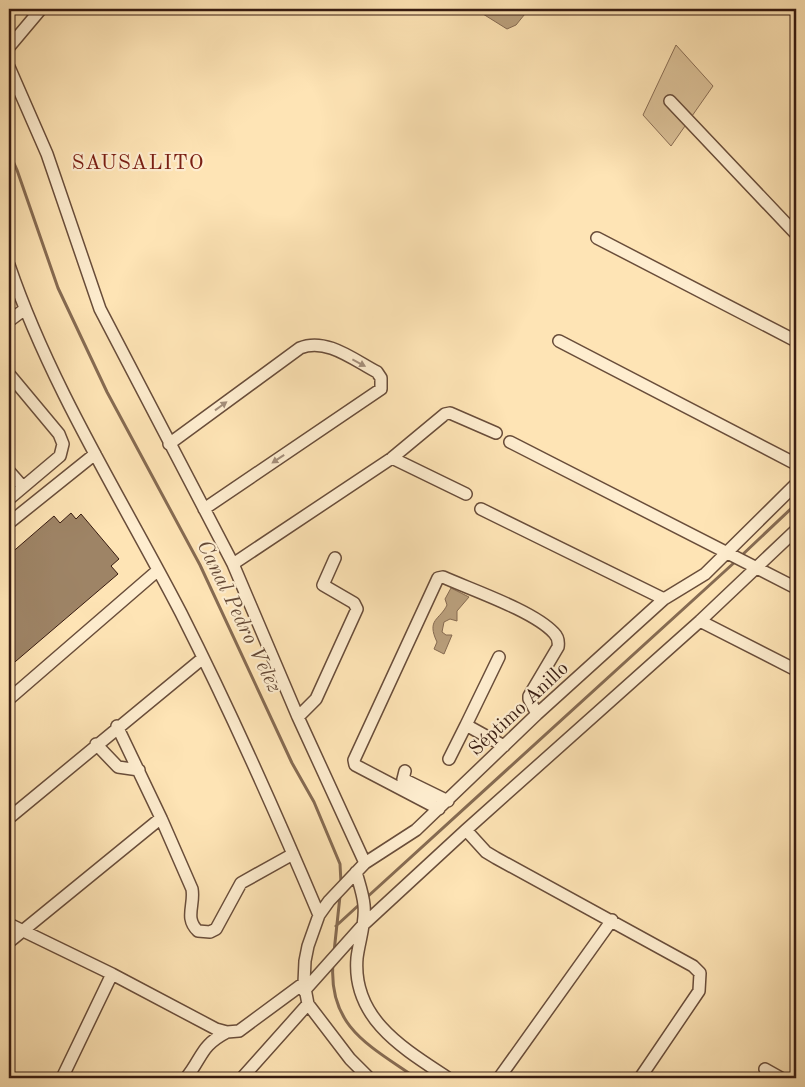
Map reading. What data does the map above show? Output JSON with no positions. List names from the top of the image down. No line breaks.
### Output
{"streets":{"street":["Séptimo Anillo"]},"districts":["SAUSALITO"],"water":["Canal Pedro Velez"]}
